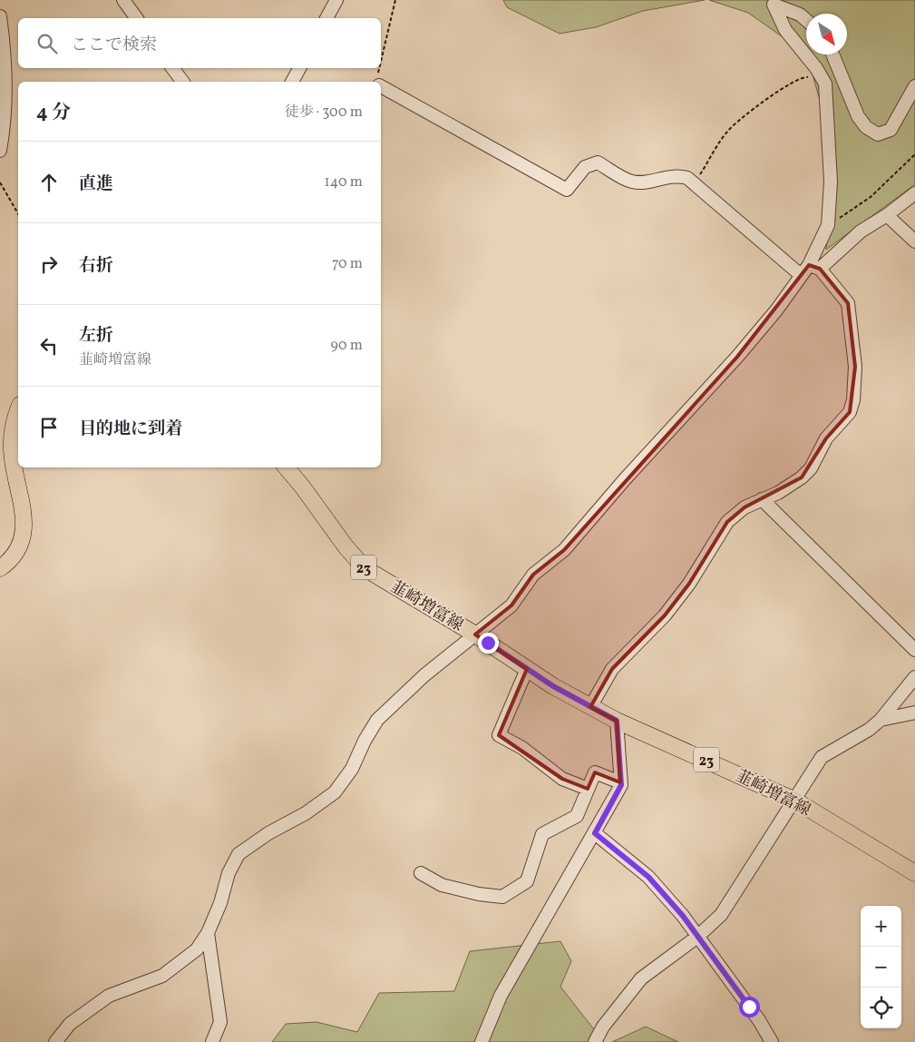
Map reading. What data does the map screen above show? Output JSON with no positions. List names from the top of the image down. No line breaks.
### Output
{"streets":{"main road":["23","韮崎増富線"]},"north":"bottom right","page":{"search":"ここで検索","heading":["4 分","徒歩 · 300 m"],"list":[["直進","140 m"],["右折","70 m"],["左折","韮崎増富線","90 m"],"目的地に到着"],"map_buttons":["+","−"]}}
